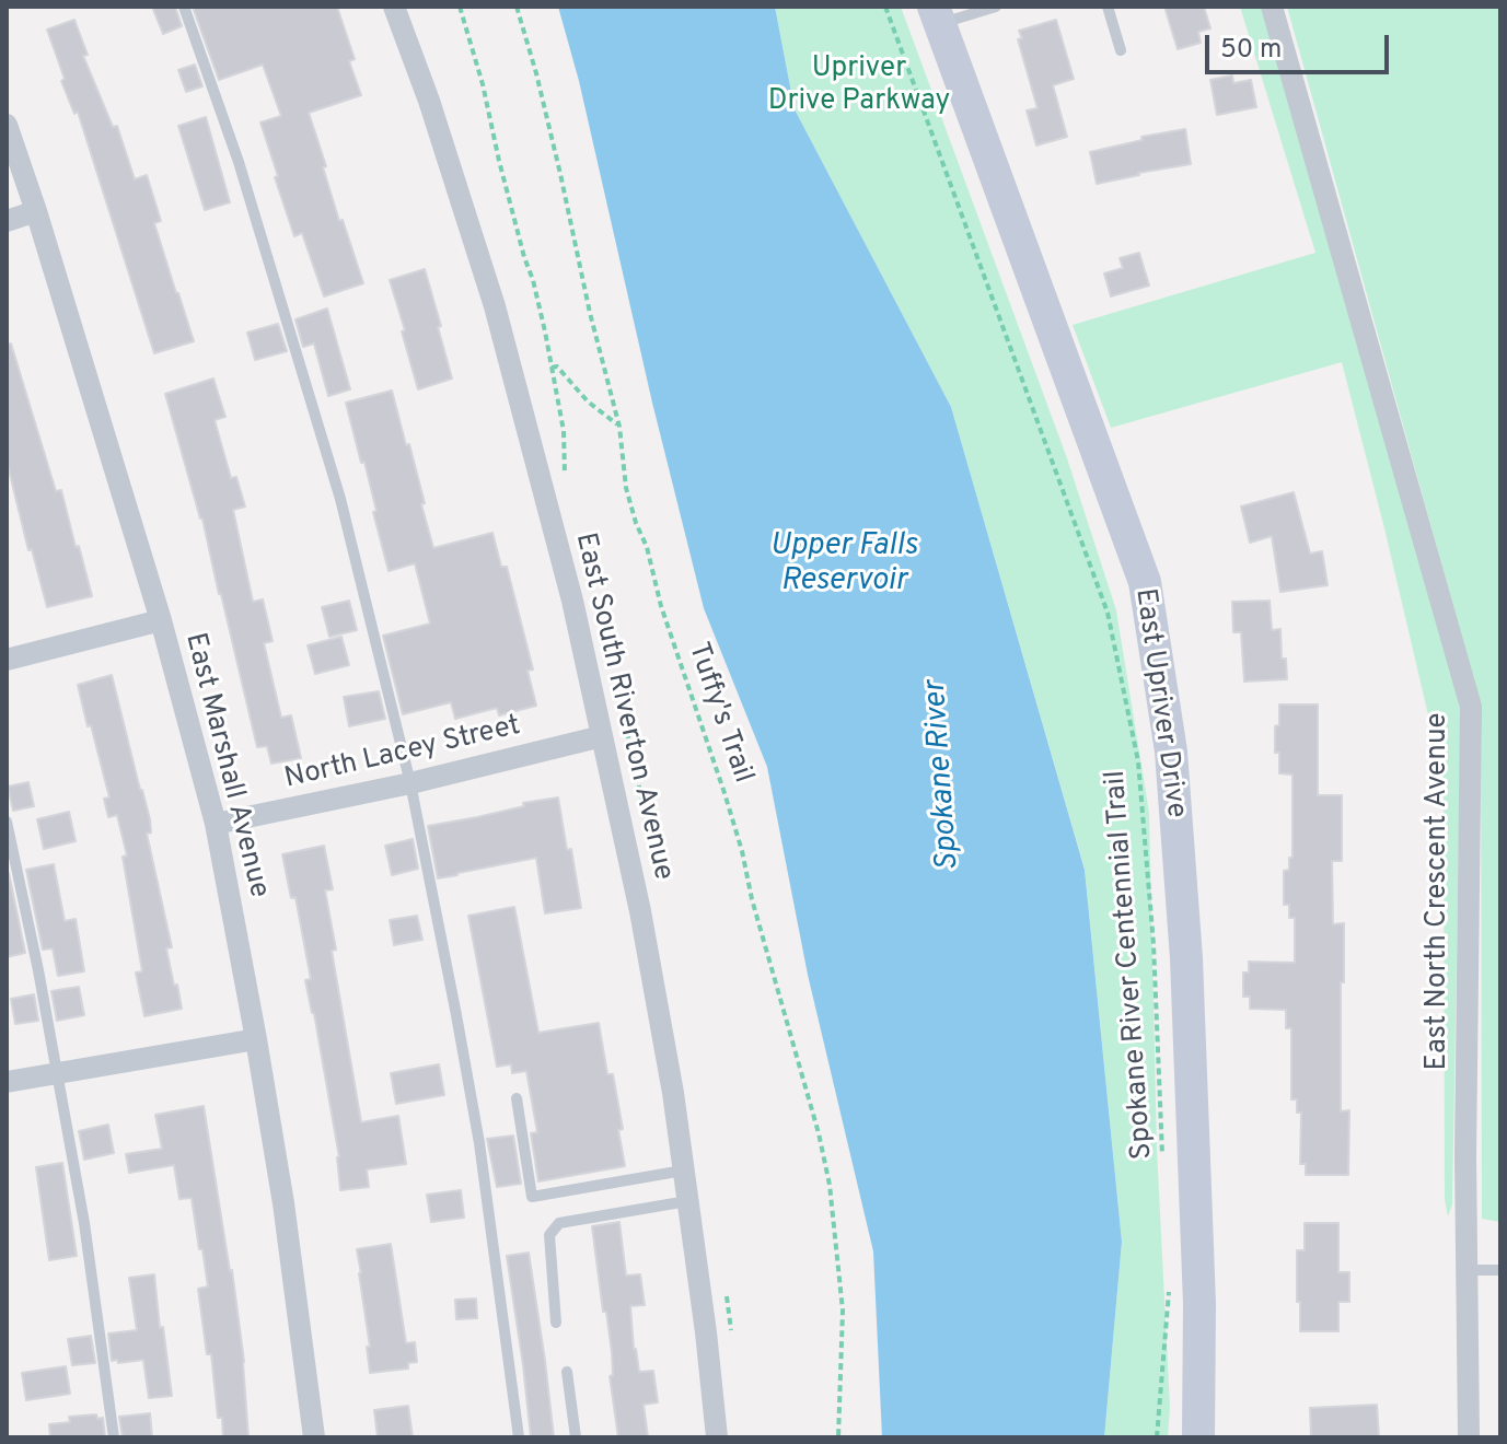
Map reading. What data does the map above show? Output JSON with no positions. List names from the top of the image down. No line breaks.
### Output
{"streets":{"street":["East Upriver Drive","East South Riverton Avenue","North Lacey Street","East Marshall Avenue","East North Crescent Avenue"],"path":["Tuffy's Trail","Spokane River Centennial Trail"]},"crossings":[["East South Riverton Avenue","North Lacey Street"],["North Lacey Street","East Marshall Avenue"]],"water":["Upper Falls Reservoir","Spokane River"],"parks":["Upriver Drive Parkway"],"scale_bar":"50 m"}
